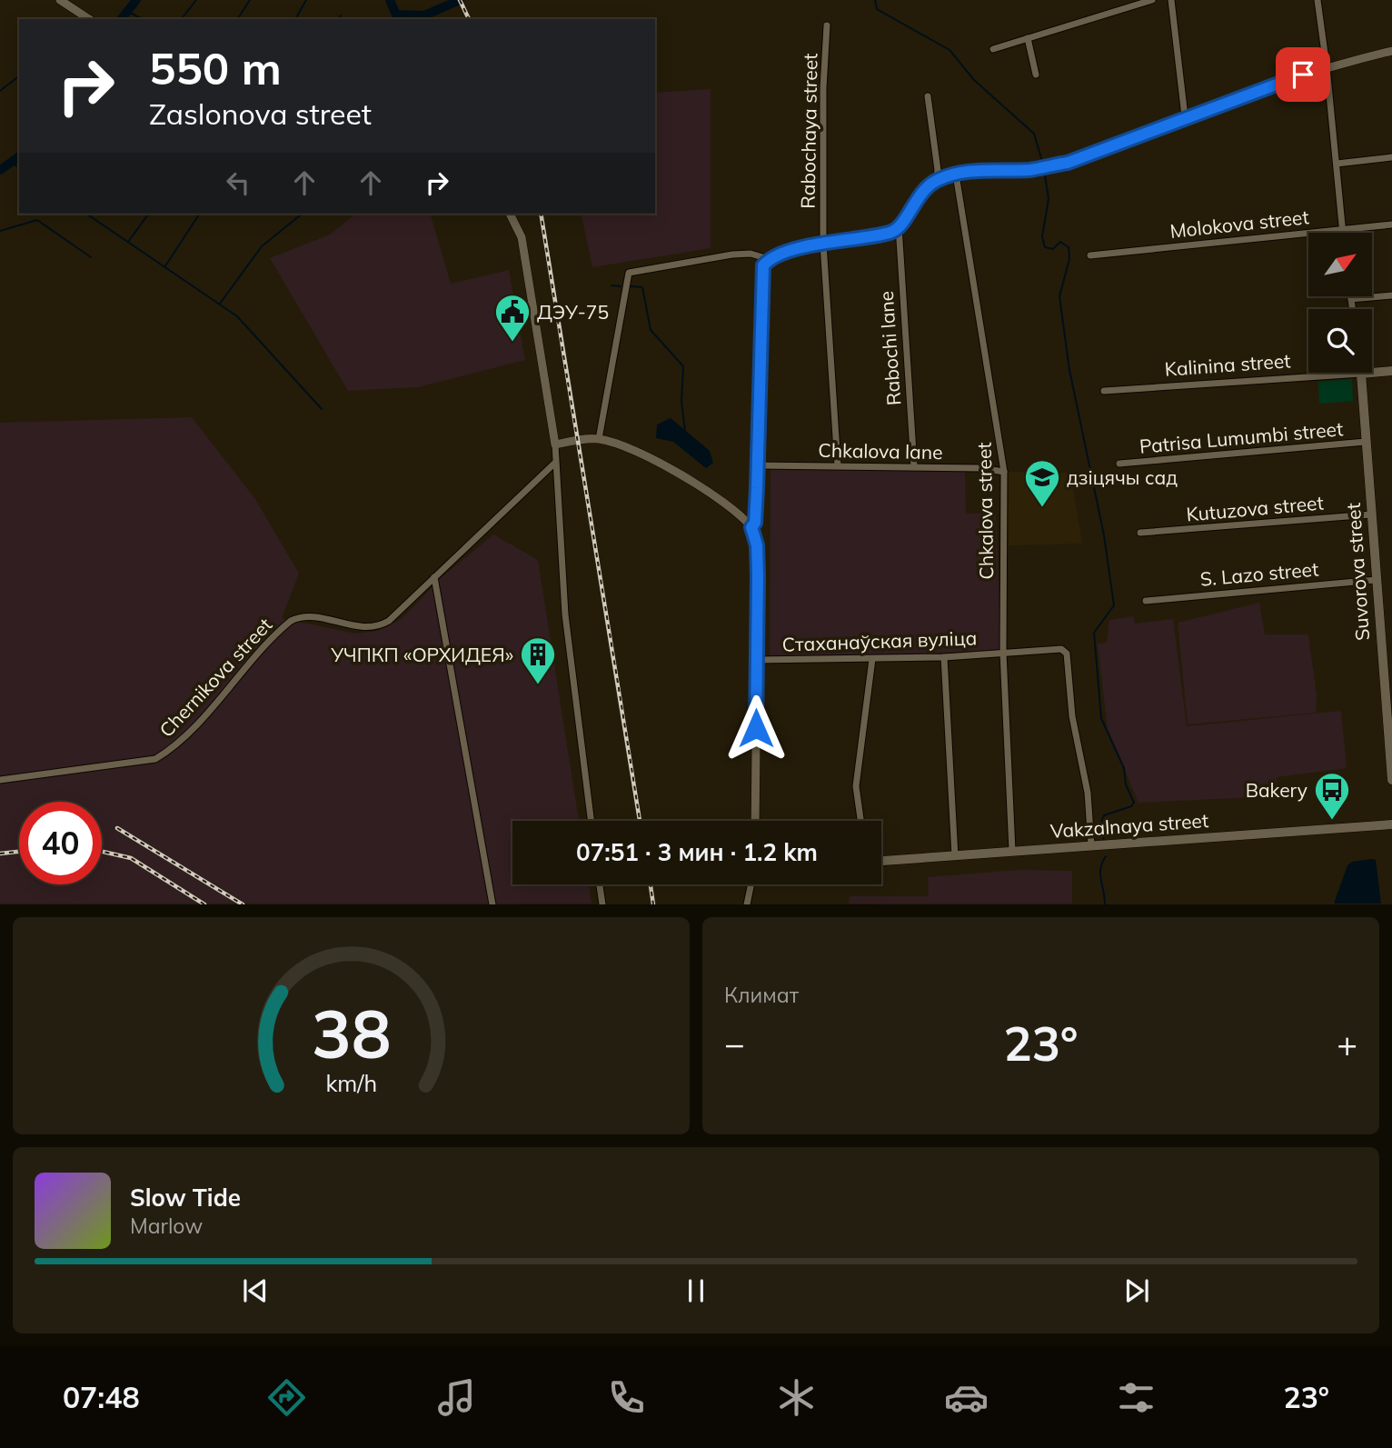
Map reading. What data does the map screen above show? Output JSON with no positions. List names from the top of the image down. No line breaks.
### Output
{"streets":{"main road":["Kalinina street","Suvorova street","Vakzalnaya street"],"street":["Rabochaya street","Molokova street","Rabochi lane","Patrisa Lumumbi street","Chkalova lane","Kutuzova street","Chkalova street","S. Lazo street","Стаханаўская вуліца","Chernikova street"]},"crossings":[["Rabochaya street","Chkalova lane"],["Rabochi lane","Chkalova lane"],["Kalinina street","Suvorova street"],["Patrisa Lumumbi street","Suvorova street"],["Chkalova lane","Chkalova street"],["Kutuzova street","Suvorova street"],["Chkalova street","Стаханаўская вуліца"],["Chkalova street","Vakzalnaya street"],["Suvorova street","S. Lazo street"],["Стаханаўская вуліца","Vakzalnaya street"]],"places":{"public building":["ДЭУ-75"],"school or university":["дзіцячы сад"],"building":["УЧПКП «ОРХИДЕЯ»"],"bus stop":["Bakery"]},"north":"top right","page":{"turn":["550 m","Zaslonova street"],"limit":"40","trip":"07:51 · 3 мин · 1.2 km","tile":"Климат","heat":["−","23°","+"],"song":["Slow Tide","Marlow"],"tabs":["07:48","23°"],"gauge":["38","km/h"]}}
